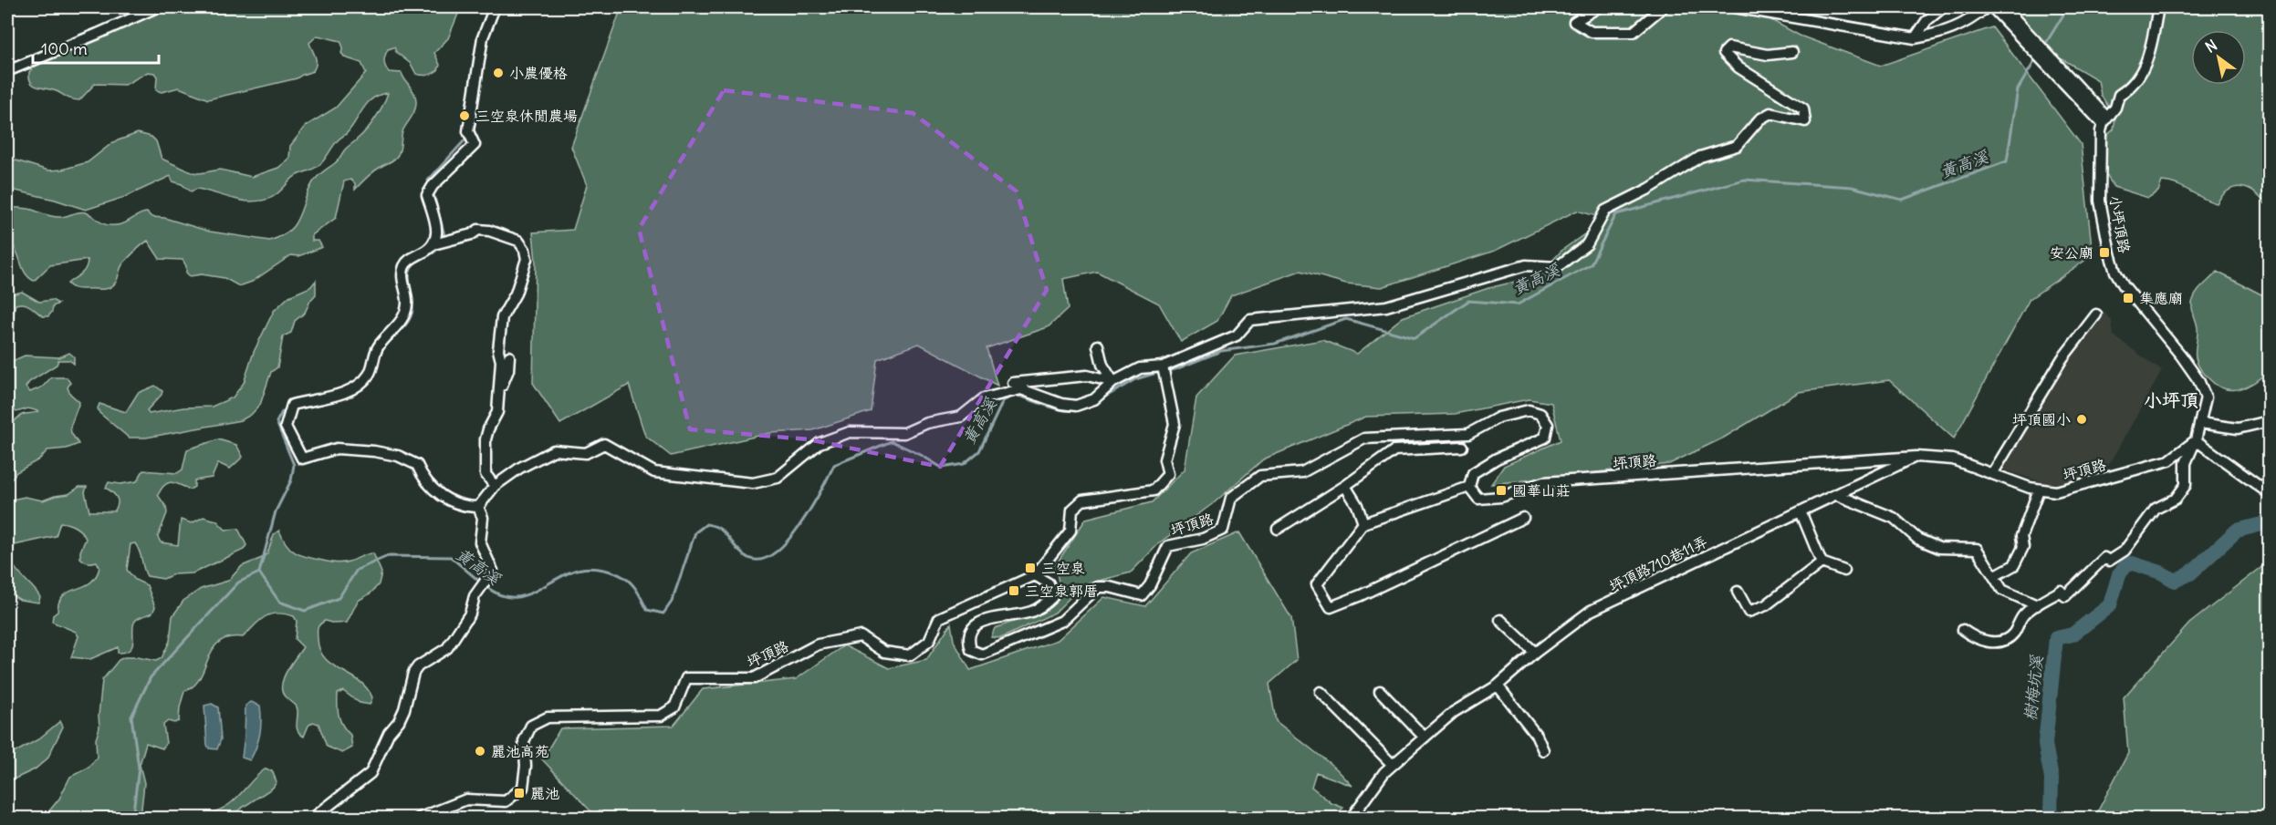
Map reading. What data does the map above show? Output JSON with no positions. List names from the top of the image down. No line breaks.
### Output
{"streets":{"street":["小坪頂路","坪頂路","坪頂路710巷11弄"]},"crossings":[["小坪頂路","坪頂路"],["坪頂路","坪頂路710巷11弄"]],"districts":["小坪頂"],"water":["黃高溪","樹梅坑溪"],"places":{"other":["小農優格","三空泉休閒農場","坪頂國小","麗池高苑"],"transit":["安公廟","集應廟","國華山莊","三空泉","三空泉郭厝","麗池"]},"scale_bar":"100 m","north":"top left"}
